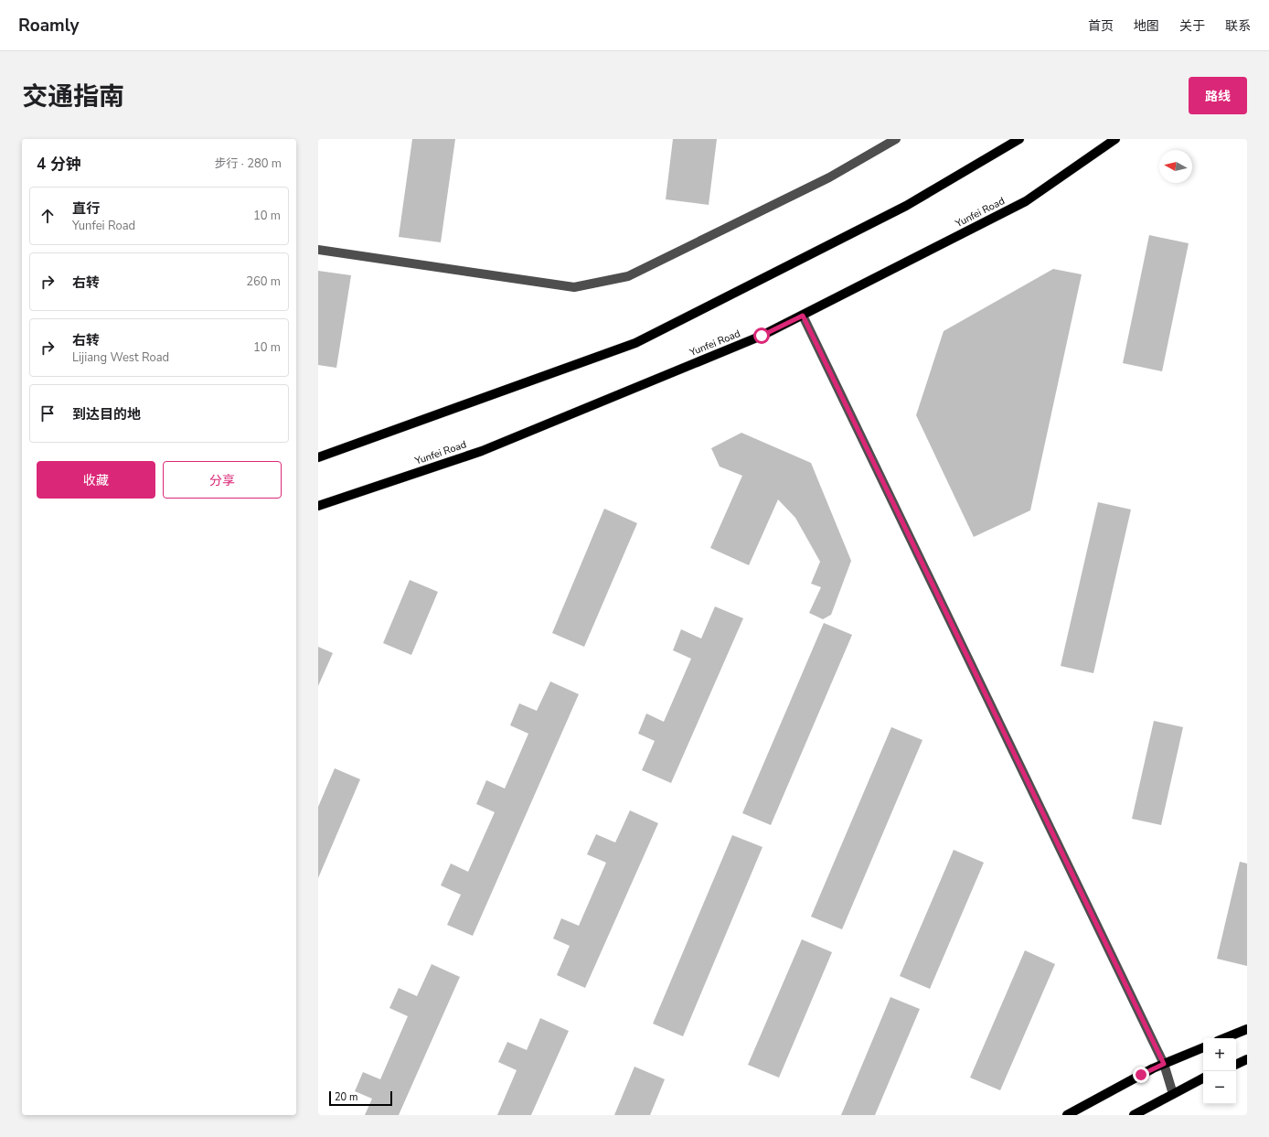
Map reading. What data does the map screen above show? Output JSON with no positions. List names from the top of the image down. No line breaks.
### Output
{"streets":{"main road":["Yunfei Road"]},"scale_bar":"20 m","north":"left","page":{"header":"Roamly","nav":["首页","地图","关于","联系"],"title":"交通指南","buttons":["路线",["收藏","分享"]],"heading":["4 分钟","步行 · 280 m"],"list":[["直行","Yunfei Road","10 m"],["右转","260 m"],["右转","Lijiang West Road","10 m"],"到达目的地"],"map_buttons":["+","−"],"scale":"20 m"}}
